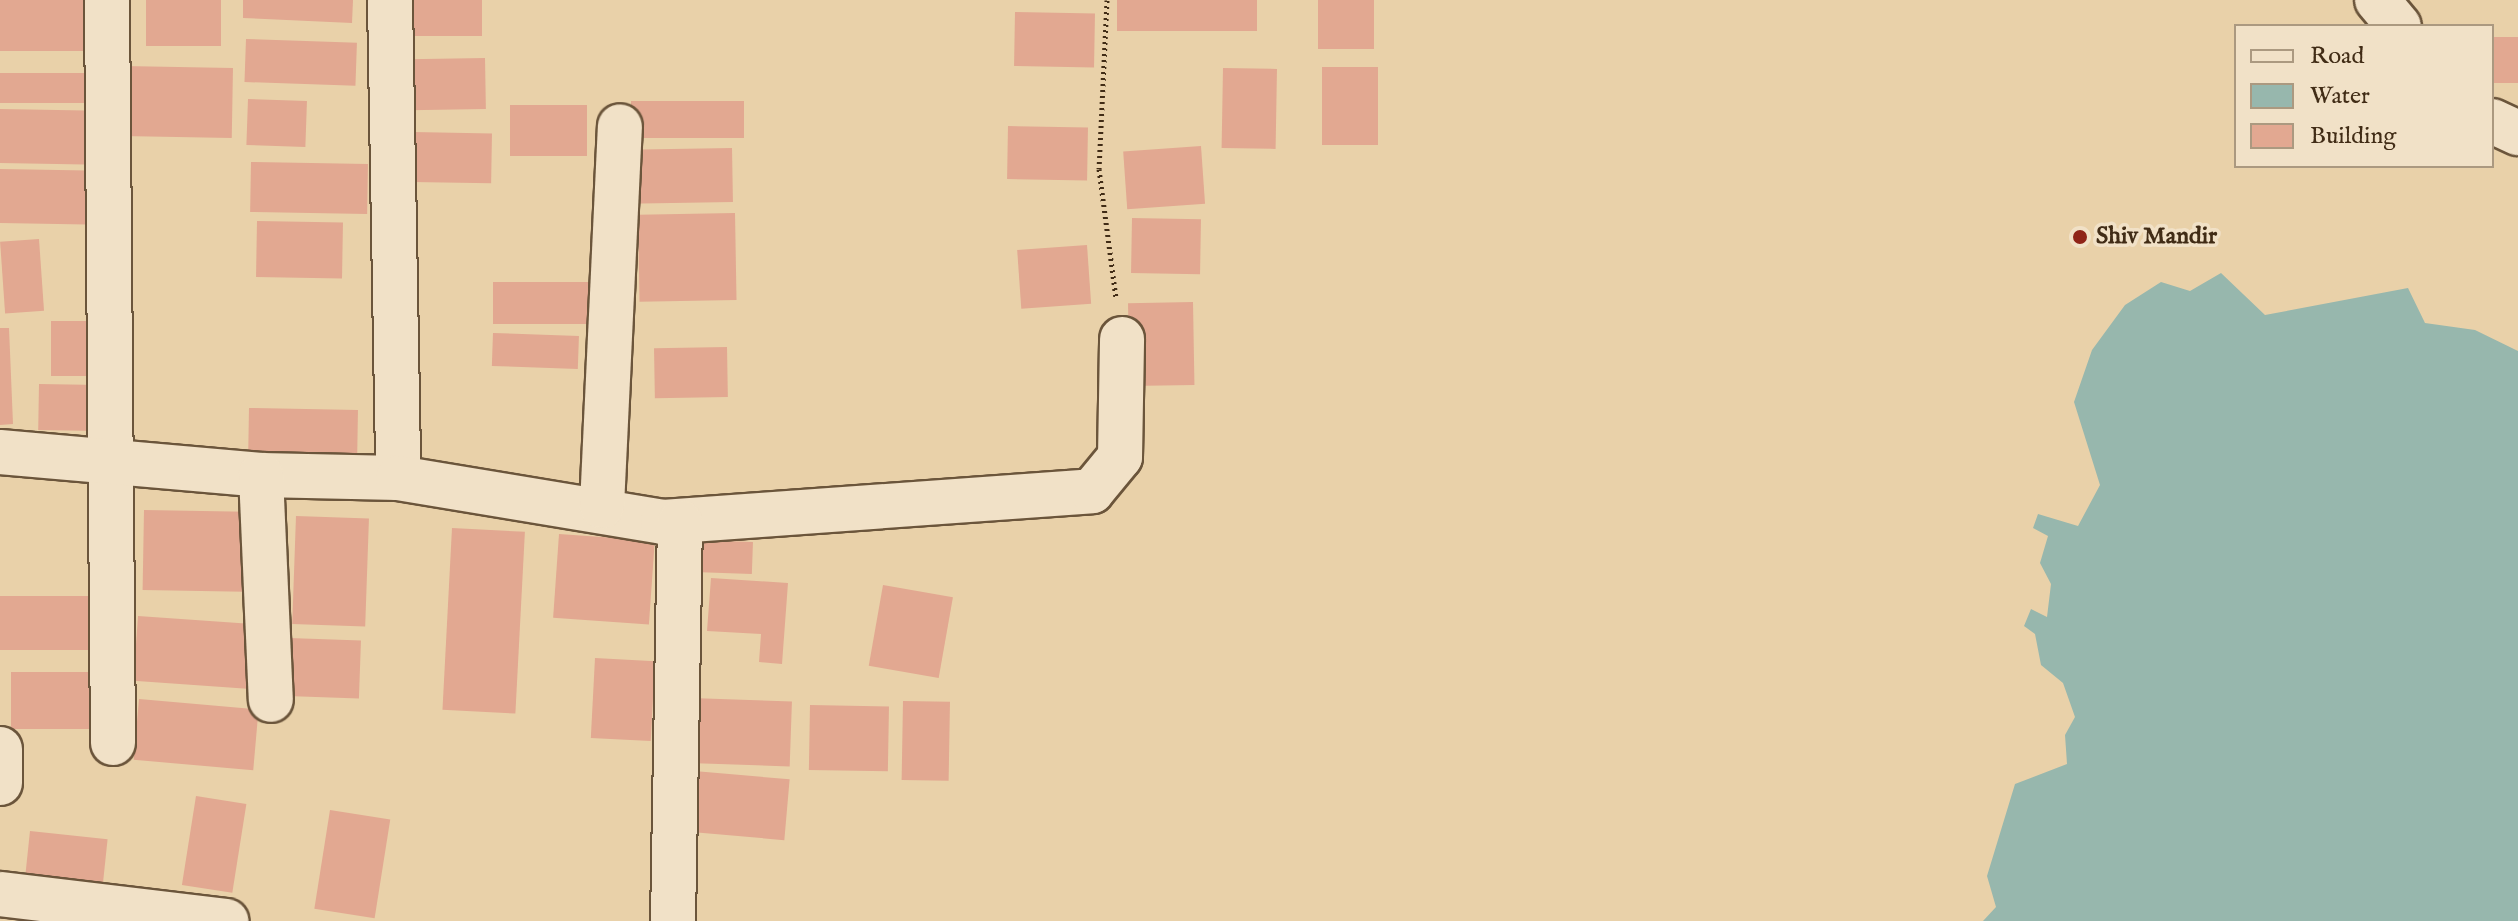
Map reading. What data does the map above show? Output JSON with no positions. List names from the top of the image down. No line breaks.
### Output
{"places":["Shiv Mandir"],"legend":["Road","Water","Building"]}
